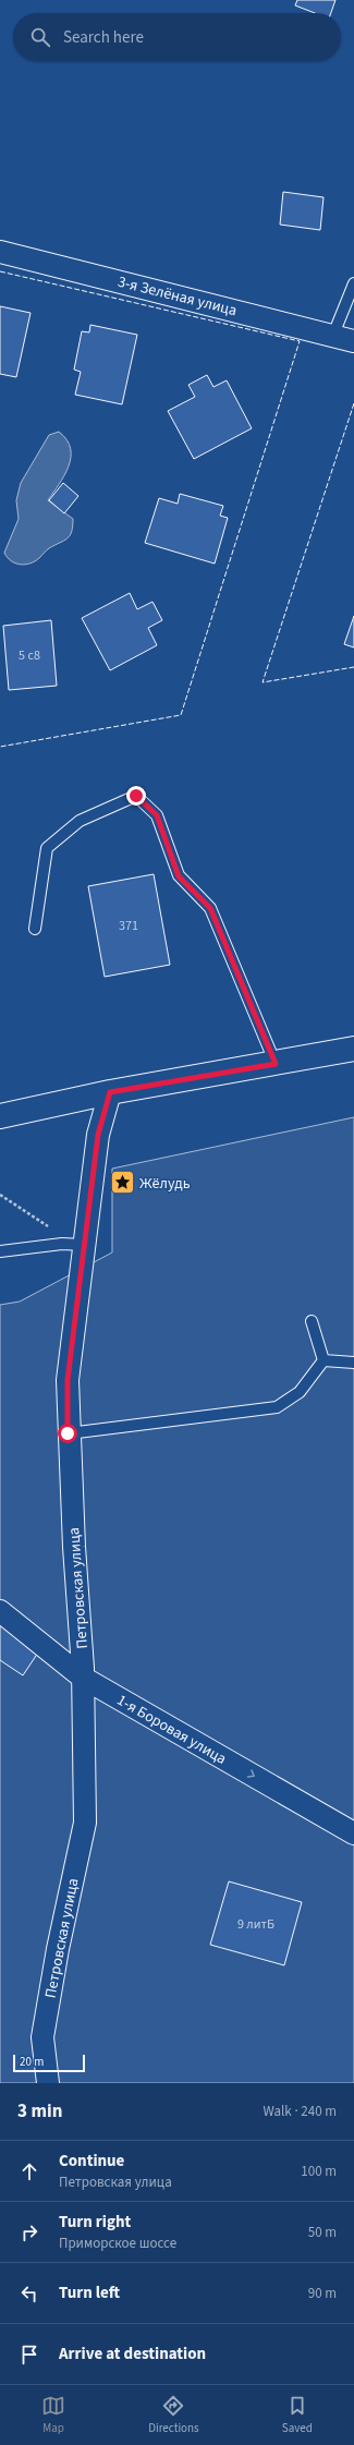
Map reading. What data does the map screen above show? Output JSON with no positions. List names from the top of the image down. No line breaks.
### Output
{"streets":{"street":["3-я Зелёная улица","Петровская улица","1-я Боровая улица"]},"crossings":[["Петровская улица","1-я Боровая улица"]],"one_way":["1-я Боровая улица"],"places":{"place":["Жёлудь"]},"house_numbers":["5 с8","371","9 литБ"],"scale_bar":"20 m","page":{"search":"Search here","scale":"20 m","heading":["3 min","Walk · 240 m"],"list":[["Continue","Петровская улица","100 m"],["Turn right","Приморское шоссе","50 m"],["Turn left","90 m"],"Arrive at destination"],"nav":["Map","Directions","Saved"]}}
